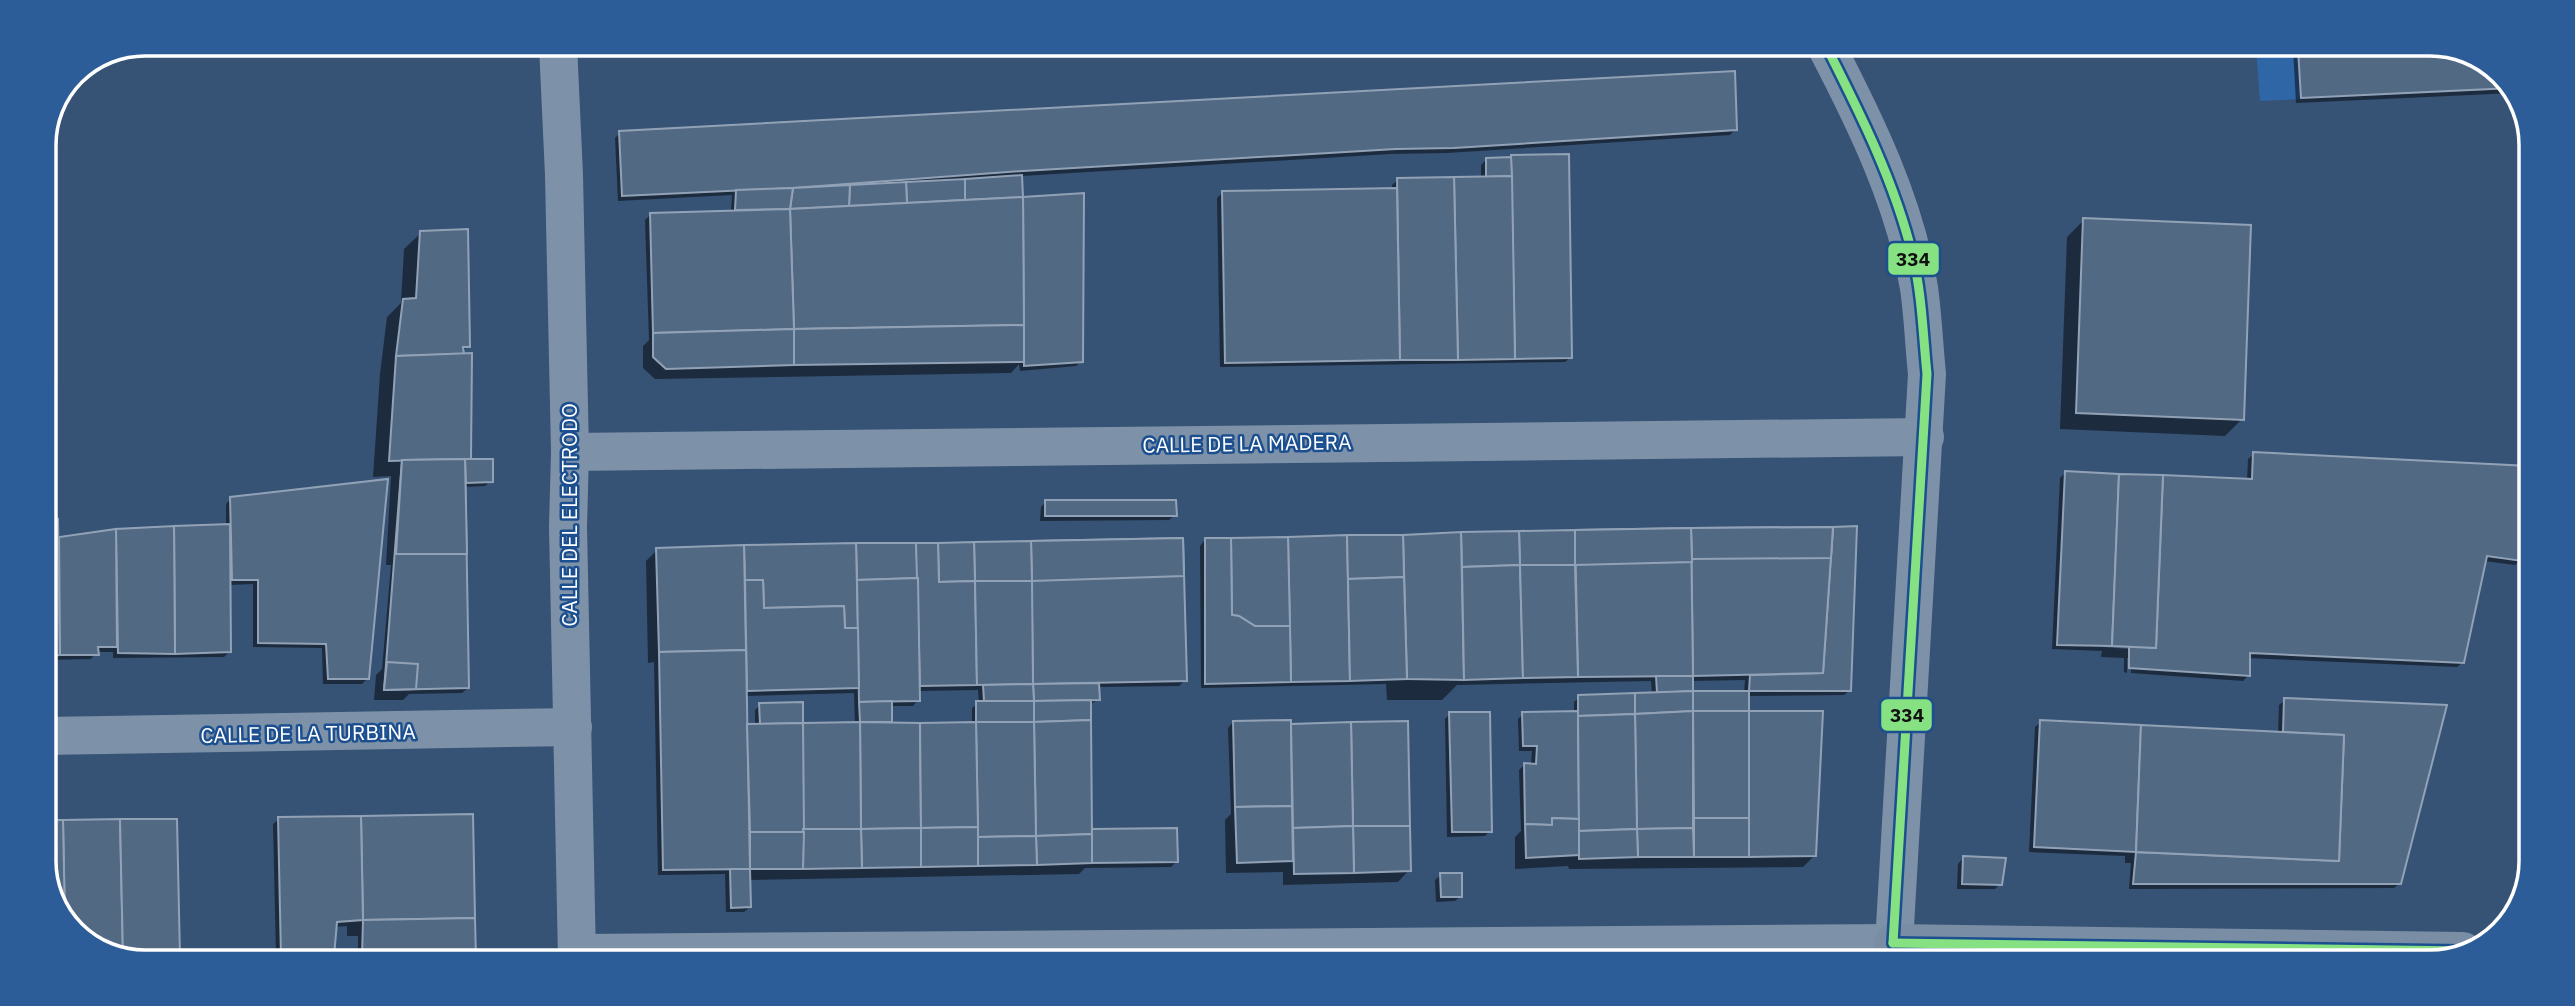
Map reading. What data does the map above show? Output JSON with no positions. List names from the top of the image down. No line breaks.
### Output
{"streets":{"street":["CALLE DE LA MADERA","CALLE DEL ELECTRODO","CALLE DE LA TURBINA"]},"crossings":[["CALLE DE LA MADERA","CALLE DEL ELECTRODO"],["CALLE DEL ELECTRODO","CALLE DE LA TURBINA"]],"lines":["transit line 334"]}
